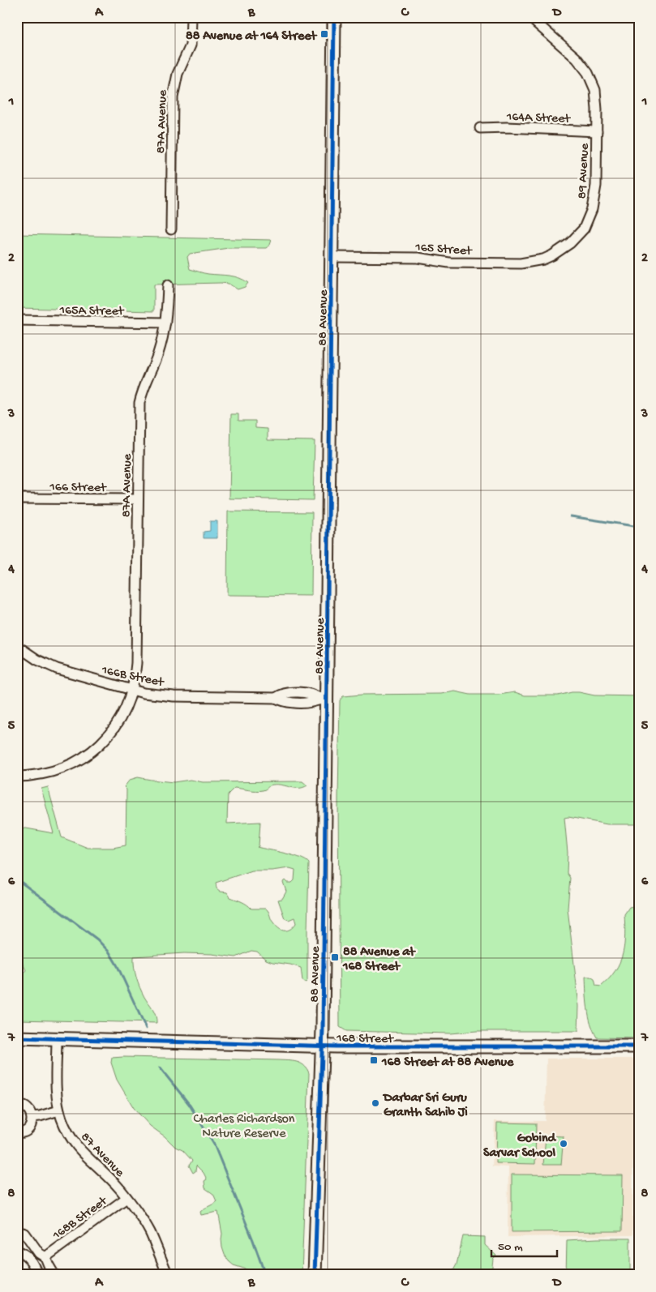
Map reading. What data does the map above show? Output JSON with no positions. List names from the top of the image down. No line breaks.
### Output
{"streets":{"main road":["88 Avenue","168 Street"],"street":["164A Street","87A Avenue","89 Avenue","165 Street","165A Street","166 Street","166B Street","87 Avenue","168B Street"]},"crossings":[["164A Street","89 Avenue"],["87A Avenue","165A Street"],["87A Avenue","166 Street"],["87A Avenue","166B Street"],["89 Avenue","165 Street"],["165 Street","88 Avenue"],["88 Avenue","166B Street"],["88 Avenue","168 Street"],["168 Street","87 Avenue"],["87 Avenue","168B Street"]],"parks":["Charles Richardson Nature Reserve"],"places":{"transit":["88 Avenue at 164 Street","88 Avenue at 168 Street","168 Street at 88 Avenue"],"other":["Darbar Sri Guru Granth Sahib Ji","Gobind Sarvar School"]},"scale_bar":"50 m","grid":{"columns":["A","B","C","D"],"rows":["1","2","3","4","5","6","7","8"]}}
